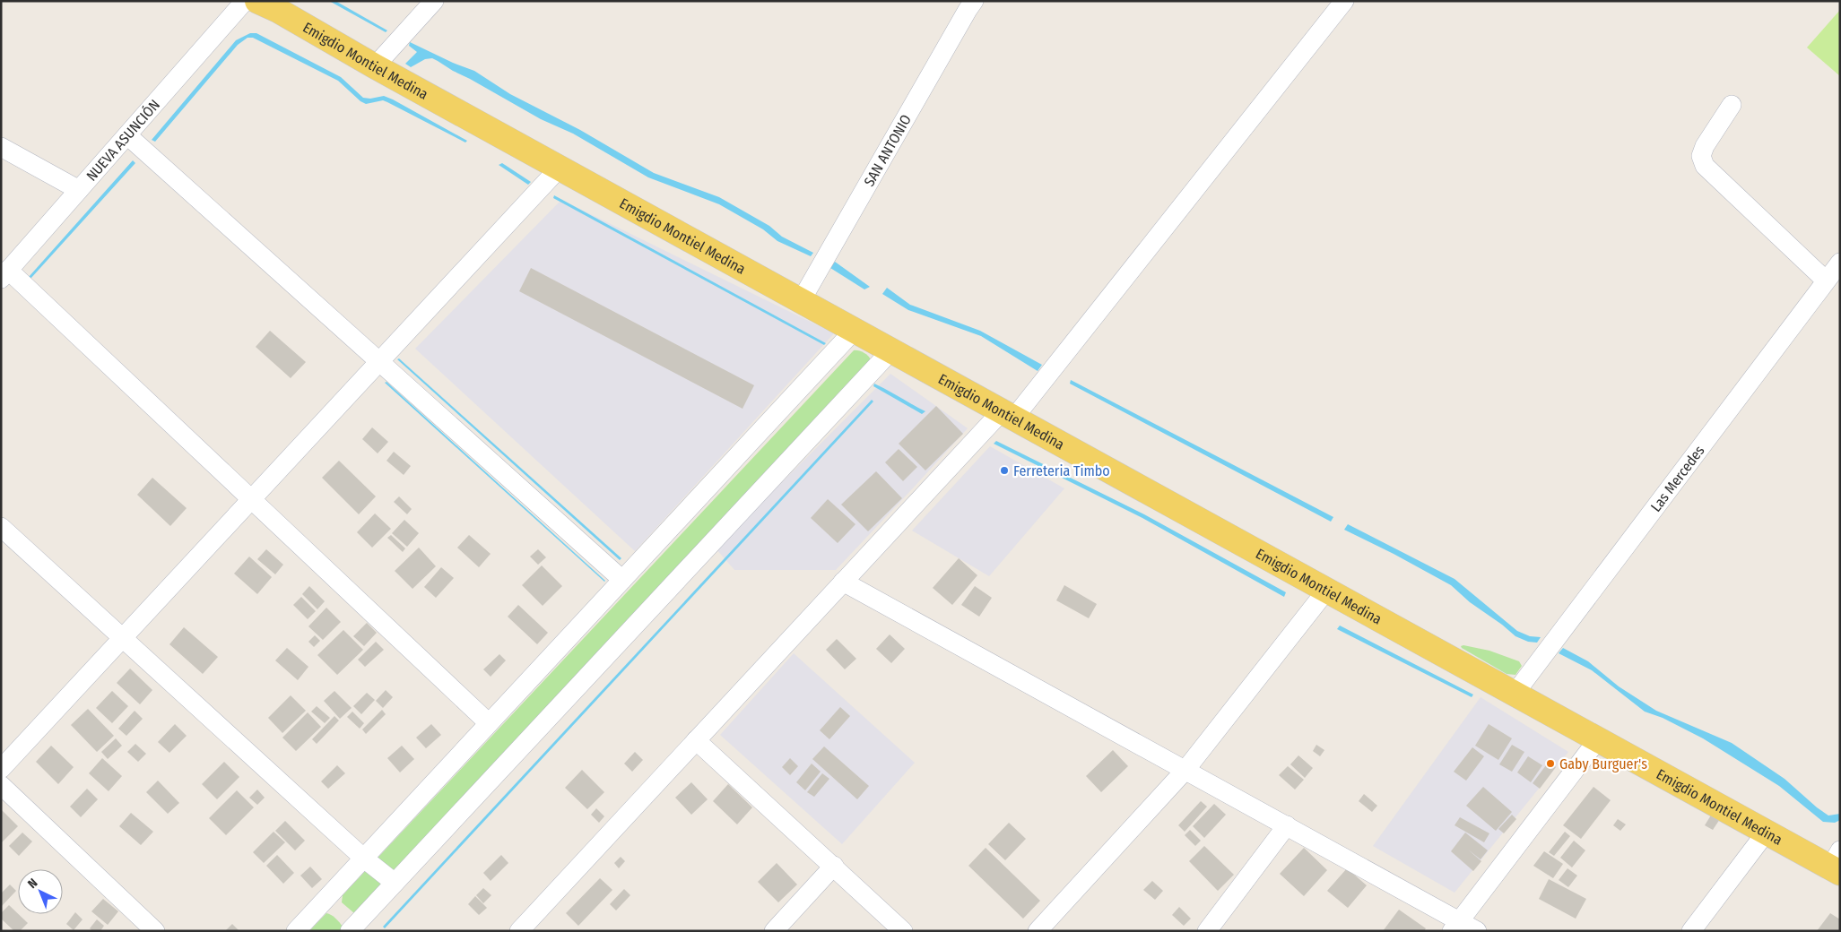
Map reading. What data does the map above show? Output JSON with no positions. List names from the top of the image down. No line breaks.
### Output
{"streets":{"main road":["Emigdio Montiel Medina"],"street":["NUEVA ASUNCIÓN","SAN ANTONIO","Las Mercedes"]},"crossings":[["Emigdio Montiel Medina","SAN ANTONIO"],["Emigdio Montiel Medina","Las Mercedes"]],"places":["Ferreteria Timbo","Gaby Burguer's"],"north":"top left"}
